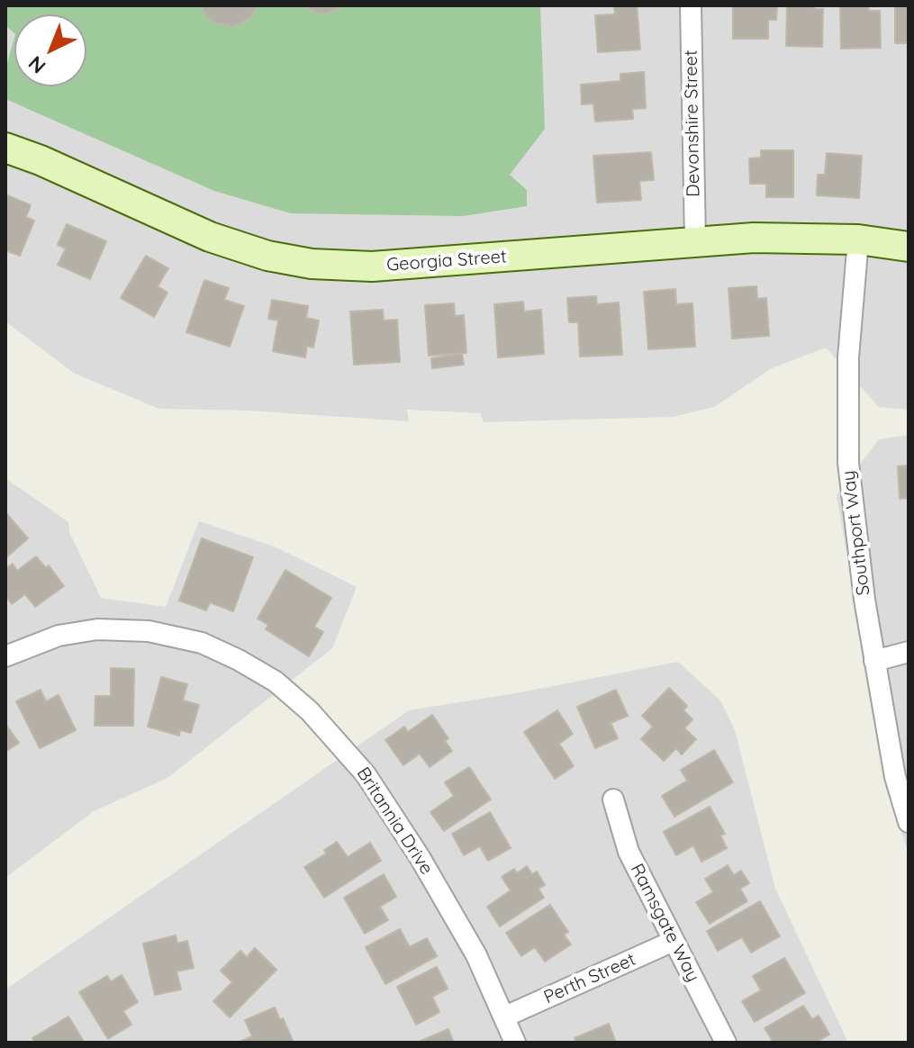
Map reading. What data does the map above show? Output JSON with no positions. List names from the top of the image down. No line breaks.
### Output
{"streets":{"street":["Devonshire Street","Georgia Street","Southport Way","Britannia Drive","Ramsgate Way","Perth Street"]},"crossings":[["Devonshire Street","Georgia Street"],["Georgia Street","Southport Way"],["Britannia Drive","Perth Street"],["Ramsgate Way","Perth Street"]],"north":"bottom left"}
